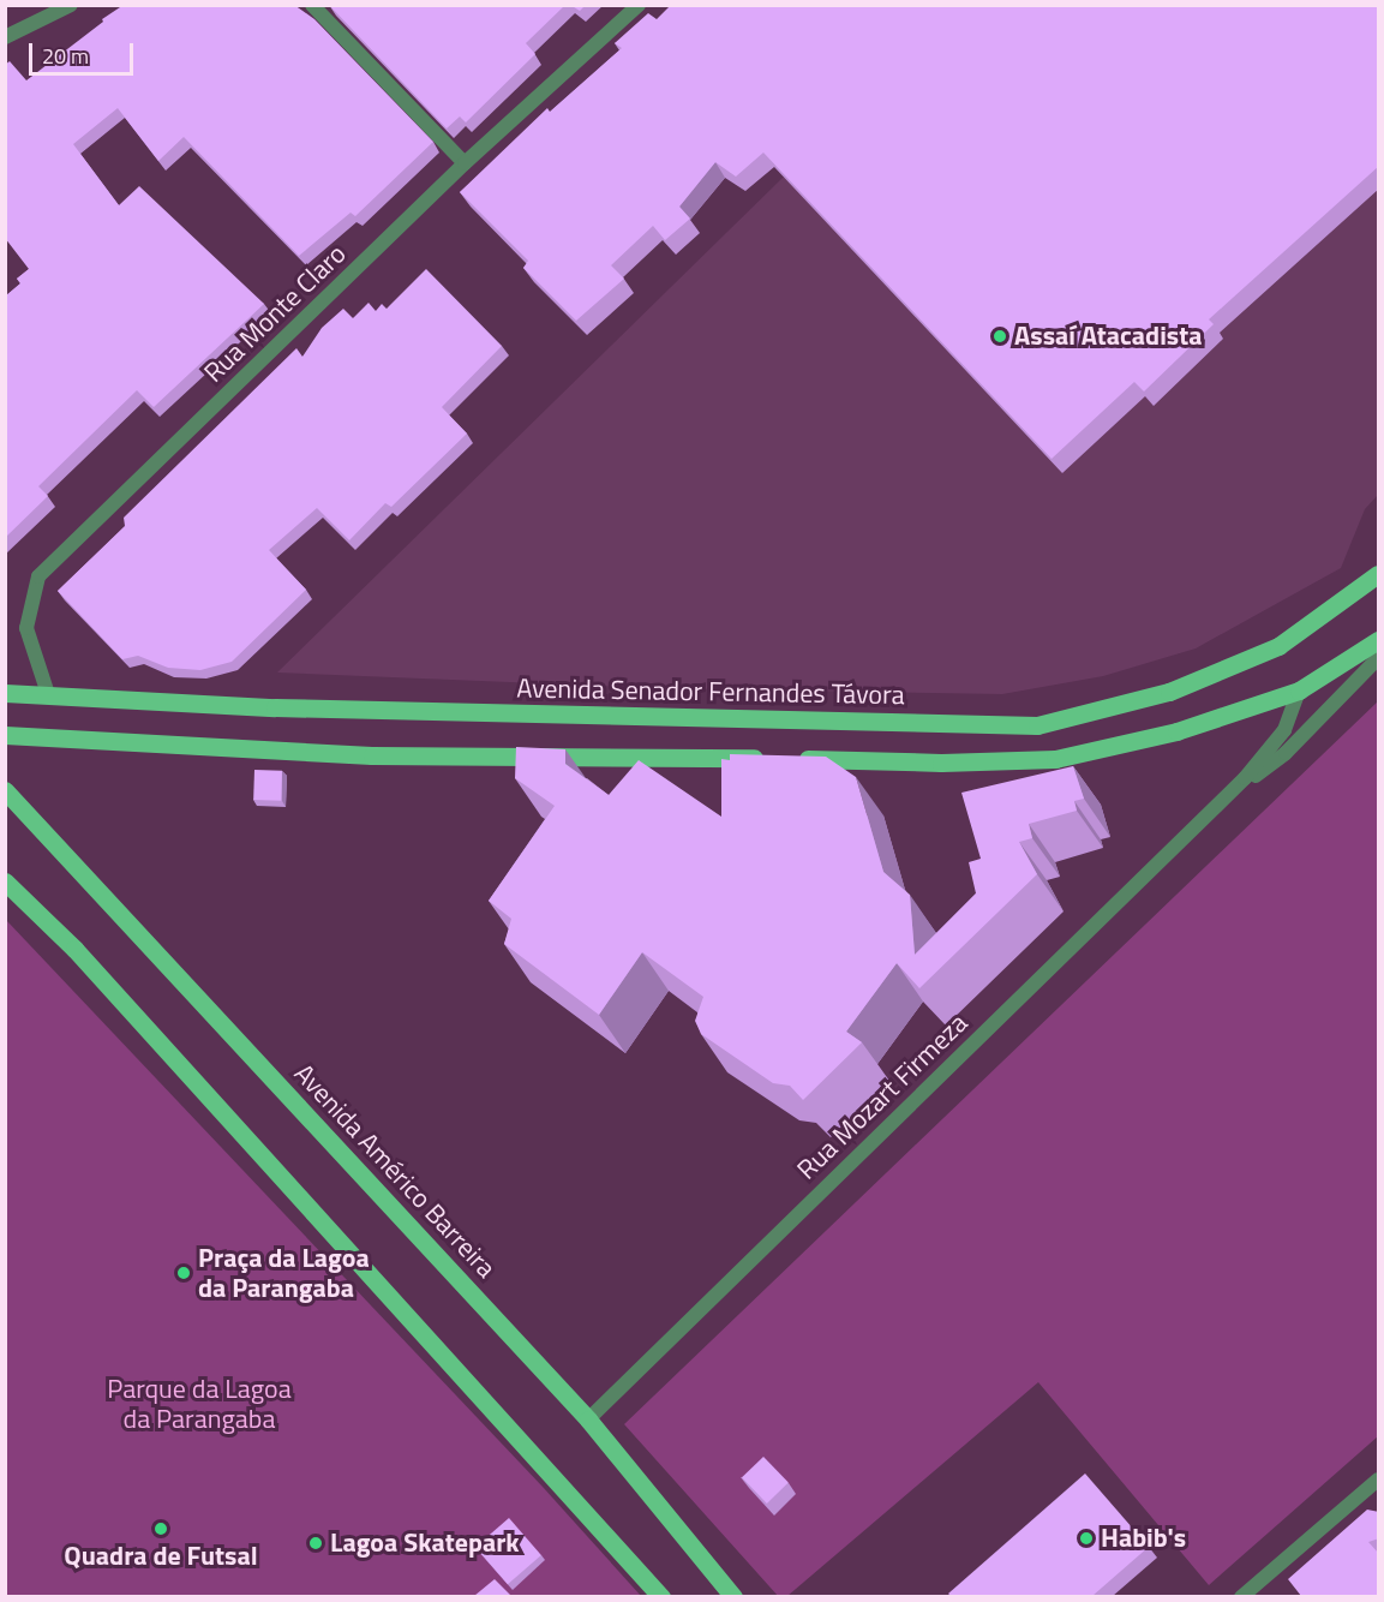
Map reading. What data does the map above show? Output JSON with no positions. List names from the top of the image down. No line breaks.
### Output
{"streets":{"main road":["Avenida Senador Fernandes Távora","Avenida Américo Barreira"],"street":["Rua Monte Claro","Rua Mozart Firmeza"]},"crossings":[["Rua Monte Claro","Avenida Senador Fernandes Távora"],["Rua Mozart Firmeza","Avenida Américo Barreira"]],"parks":["Parque da Lagoa da Parangaba"],"places":["Assaí Atacadista","Praça da Lagoa da Parangaba","Quadra de Futsal","Habib's","Lagoa Skatepark"],"scale_bar":"20 m"}
